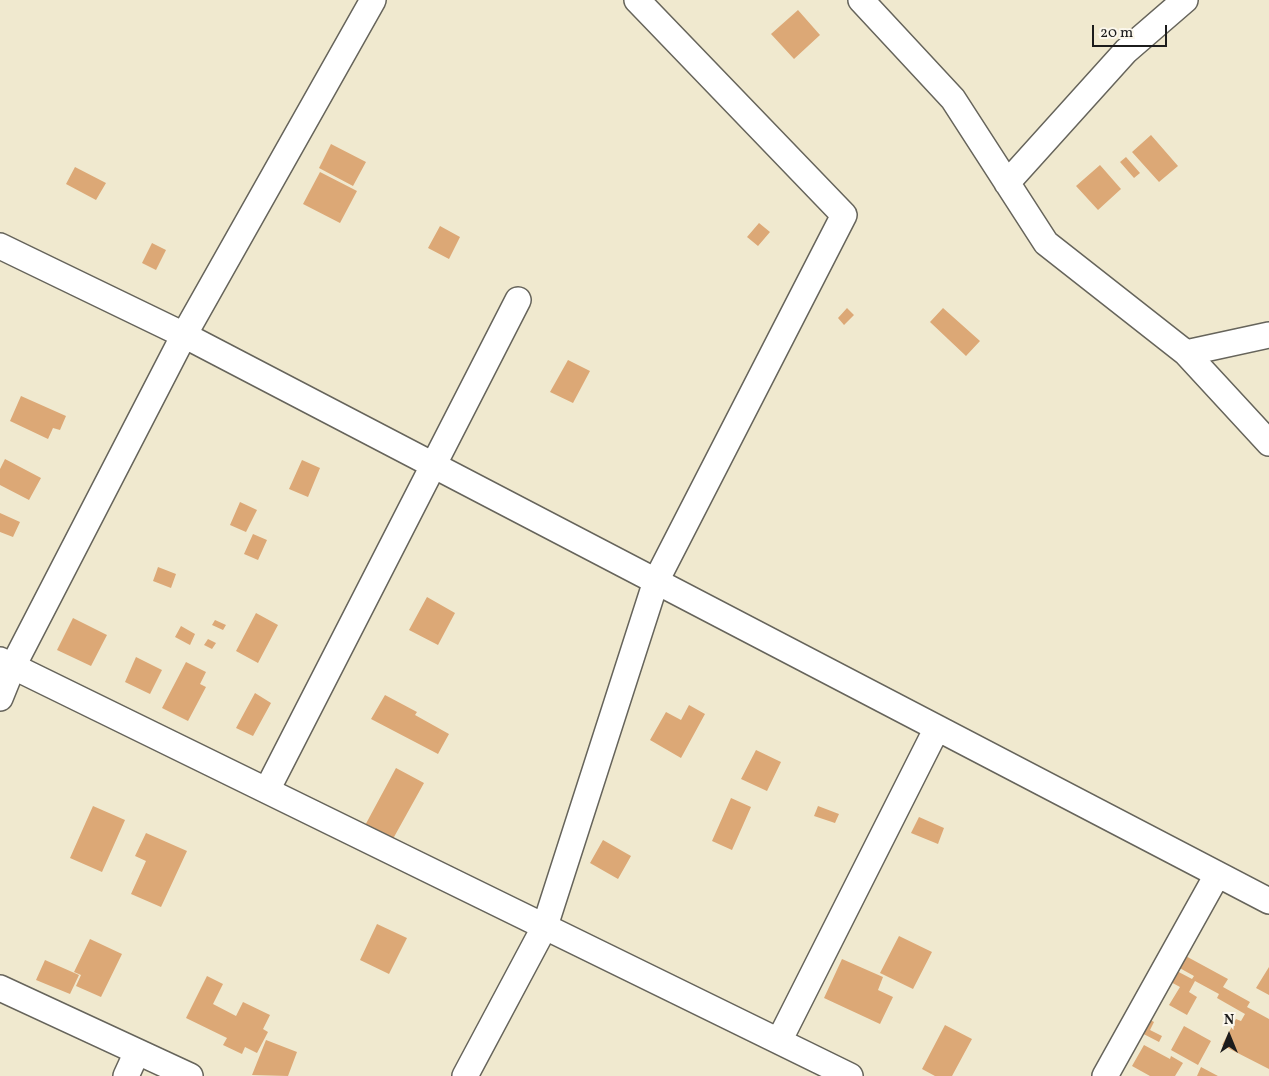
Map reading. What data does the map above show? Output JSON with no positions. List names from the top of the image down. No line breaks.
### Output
{"scale_bar":"20 m","north":"top"}
